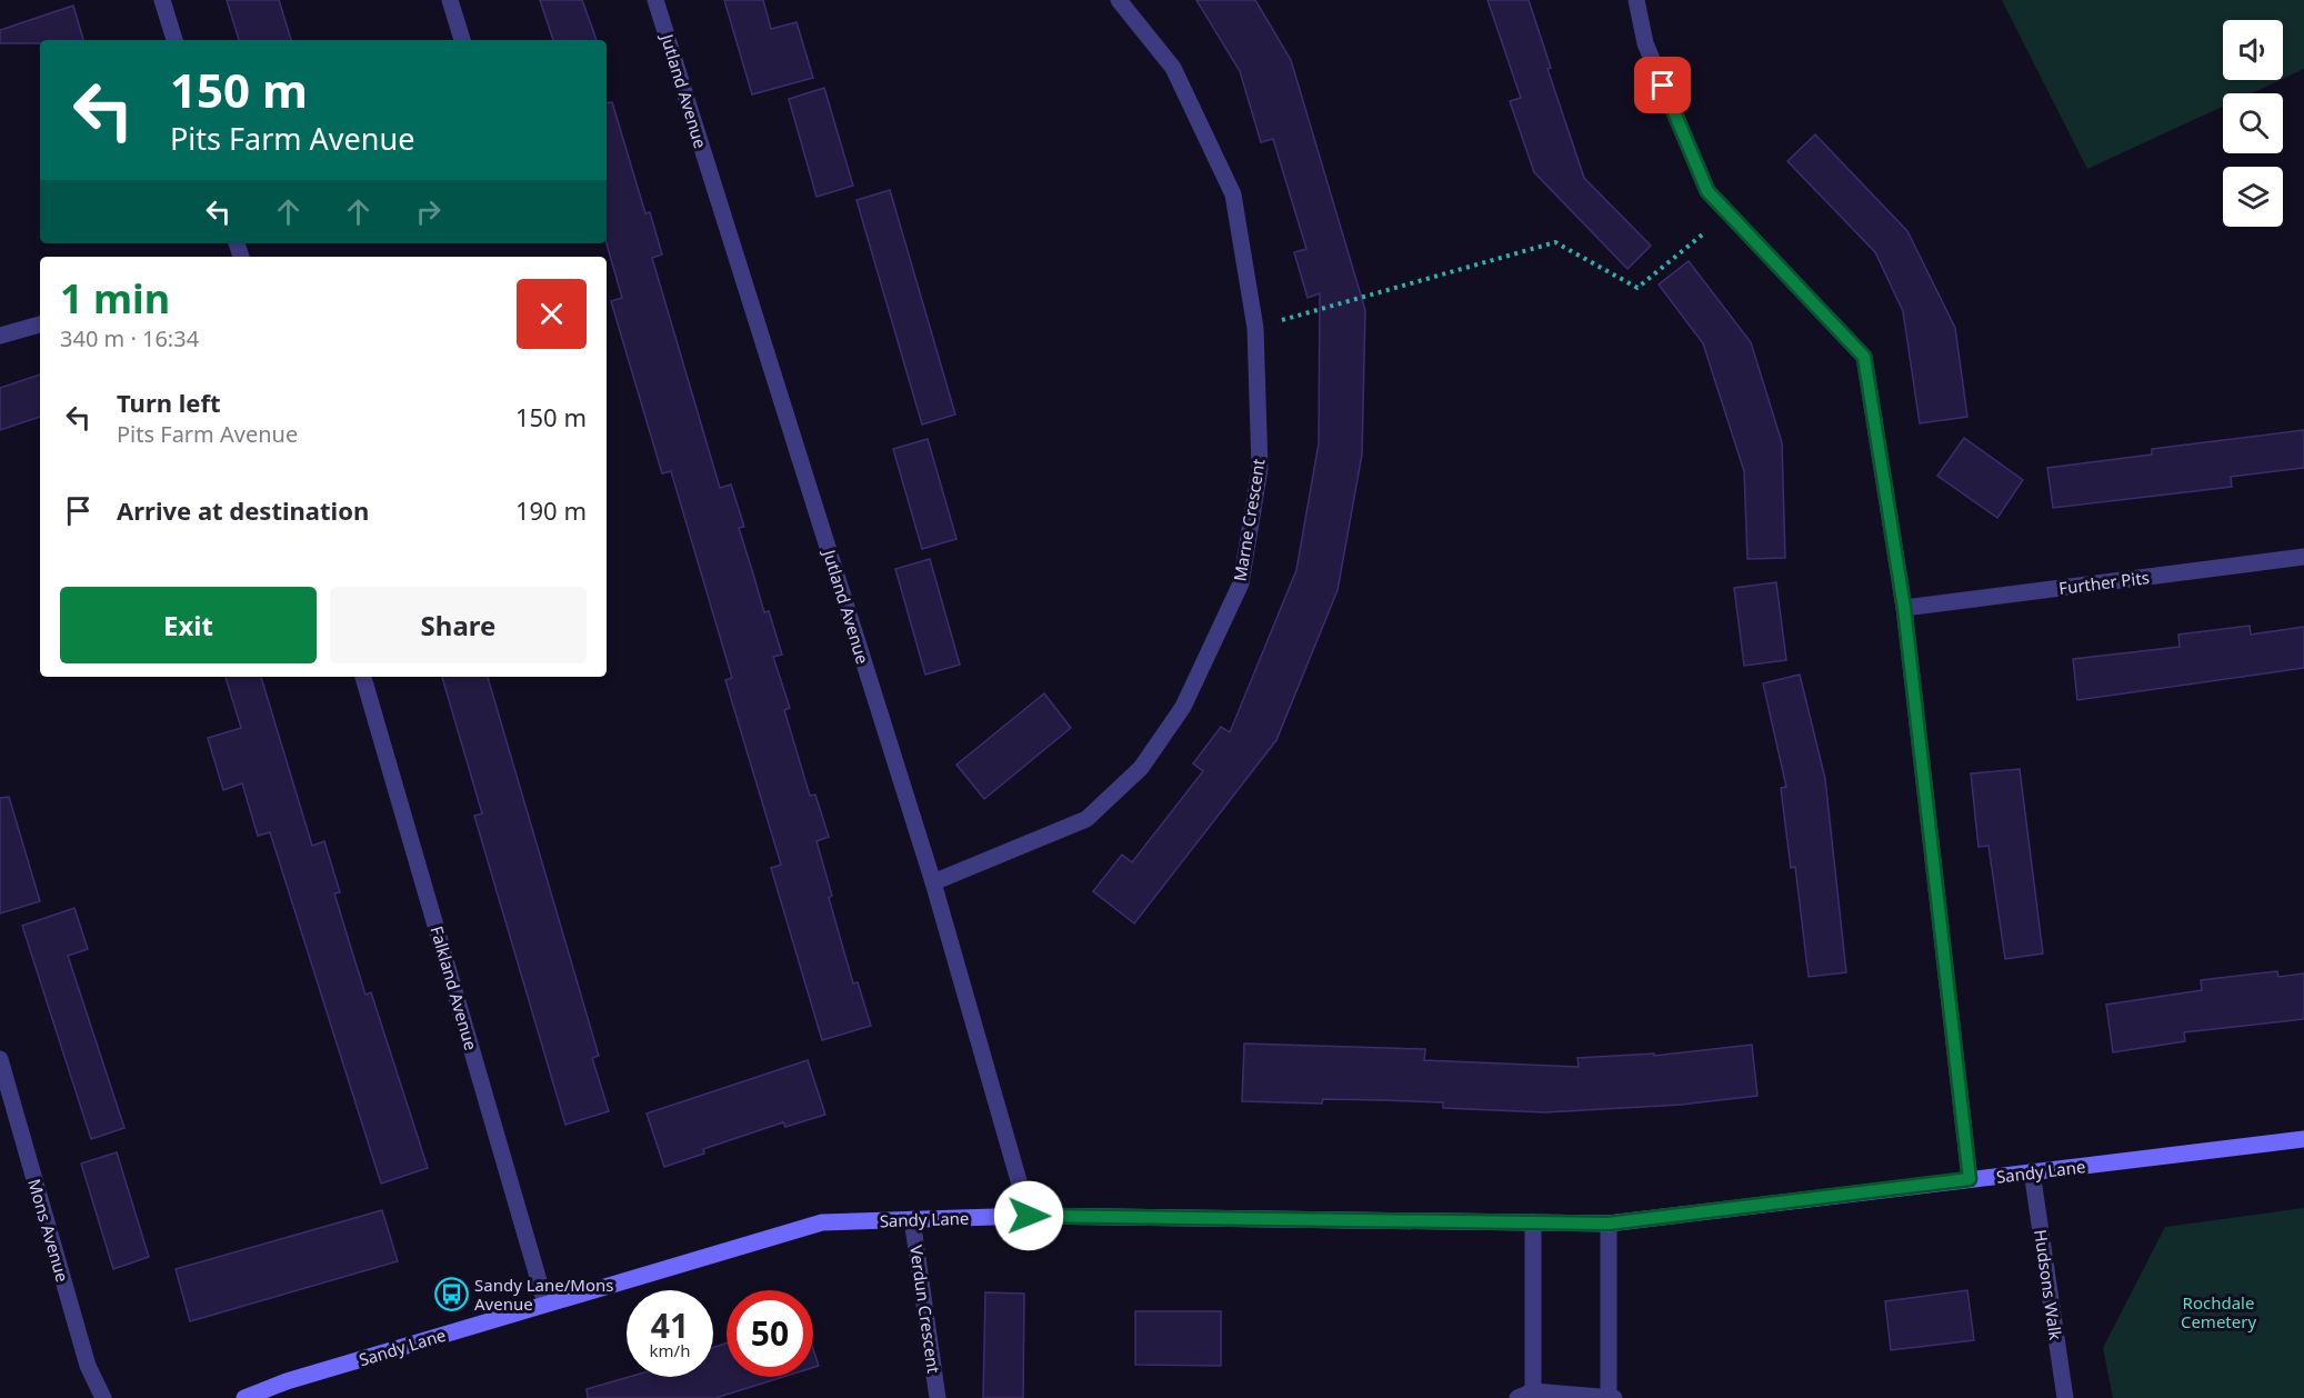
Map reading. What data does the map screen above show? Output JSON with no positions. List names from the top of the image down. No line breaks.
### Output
{"streets":{"main road":["Sandy Lane"],"street":["Jutland Avenue","Marne Crescent","Further Pits","Falkland Avenue","Mons Avenue","Hudsons Walk","Verdun Crescent"]},"crossings":[["Jutland Avenue","Marne Crescent"],["Jutland Avenue","Sandy Lane"],["Falkland Avenue","Sandy Lane"],["Sandy Lane","Hudsons Walk"],["Sandy Lane","Verdun Crescent"]],"parks":["Rochdale Cemetery"],"places":{"bus stop":["Sandy Lane/Mons Avenue"]},"page":{"turn":["150 m","Pits Farm Avenue"],"heading":["1 min","340 m · 16:34"],"list":[{"name":"Turn left","note":"Pits Farm Avenue","value":"150 m"},{"name":"Arrive at destination","value":"190 m"}],"buttons":["Exit","Share"],"speed":"41 km/h","limit":"50"}}
